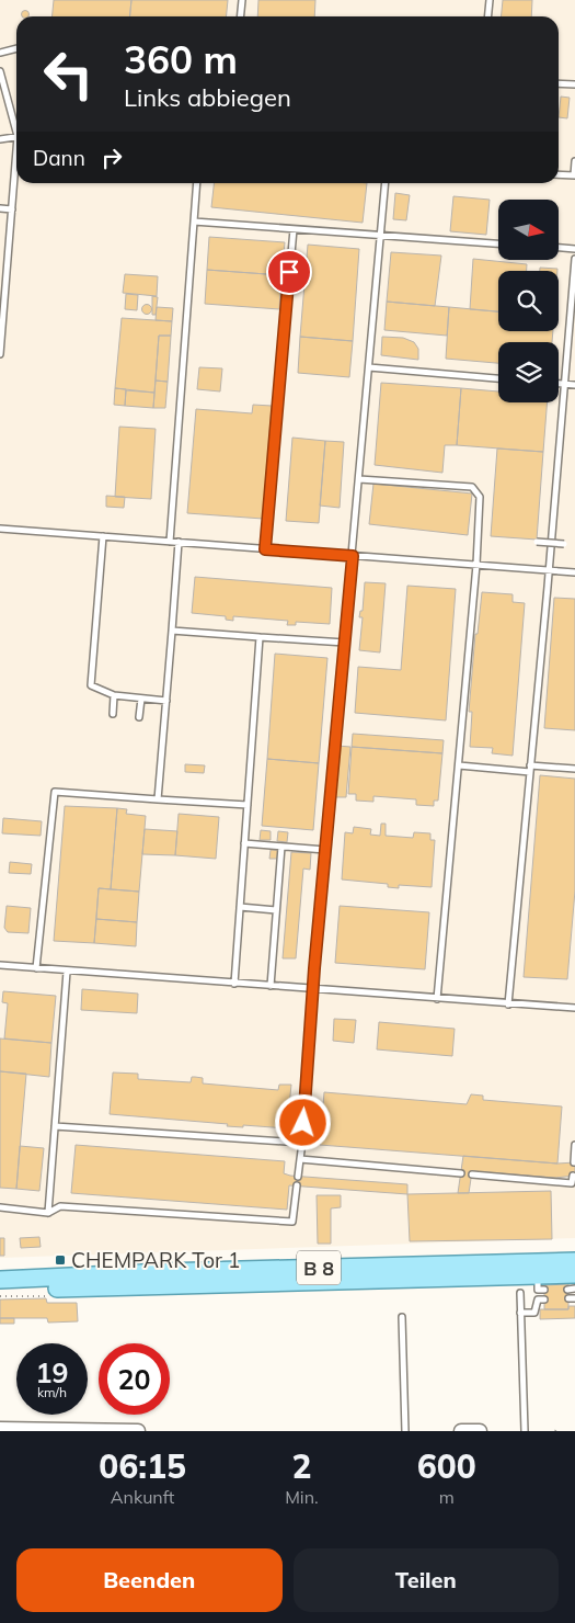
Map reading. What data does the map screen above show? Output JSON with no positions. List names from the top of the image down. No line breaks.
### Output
{"streets":{"main road":["B 8"]},"places":{"transit":["CHEMPARK Tor 1"]},"north":"right","page":{"turn":["360 m","Links abbiegen"],"then":"Dann","speed":"19 km/h","limit":"20","eta":["06:15","Ankunft","2","Min.","600","m"],"buttons":["Beenden","Teilen"]}}
